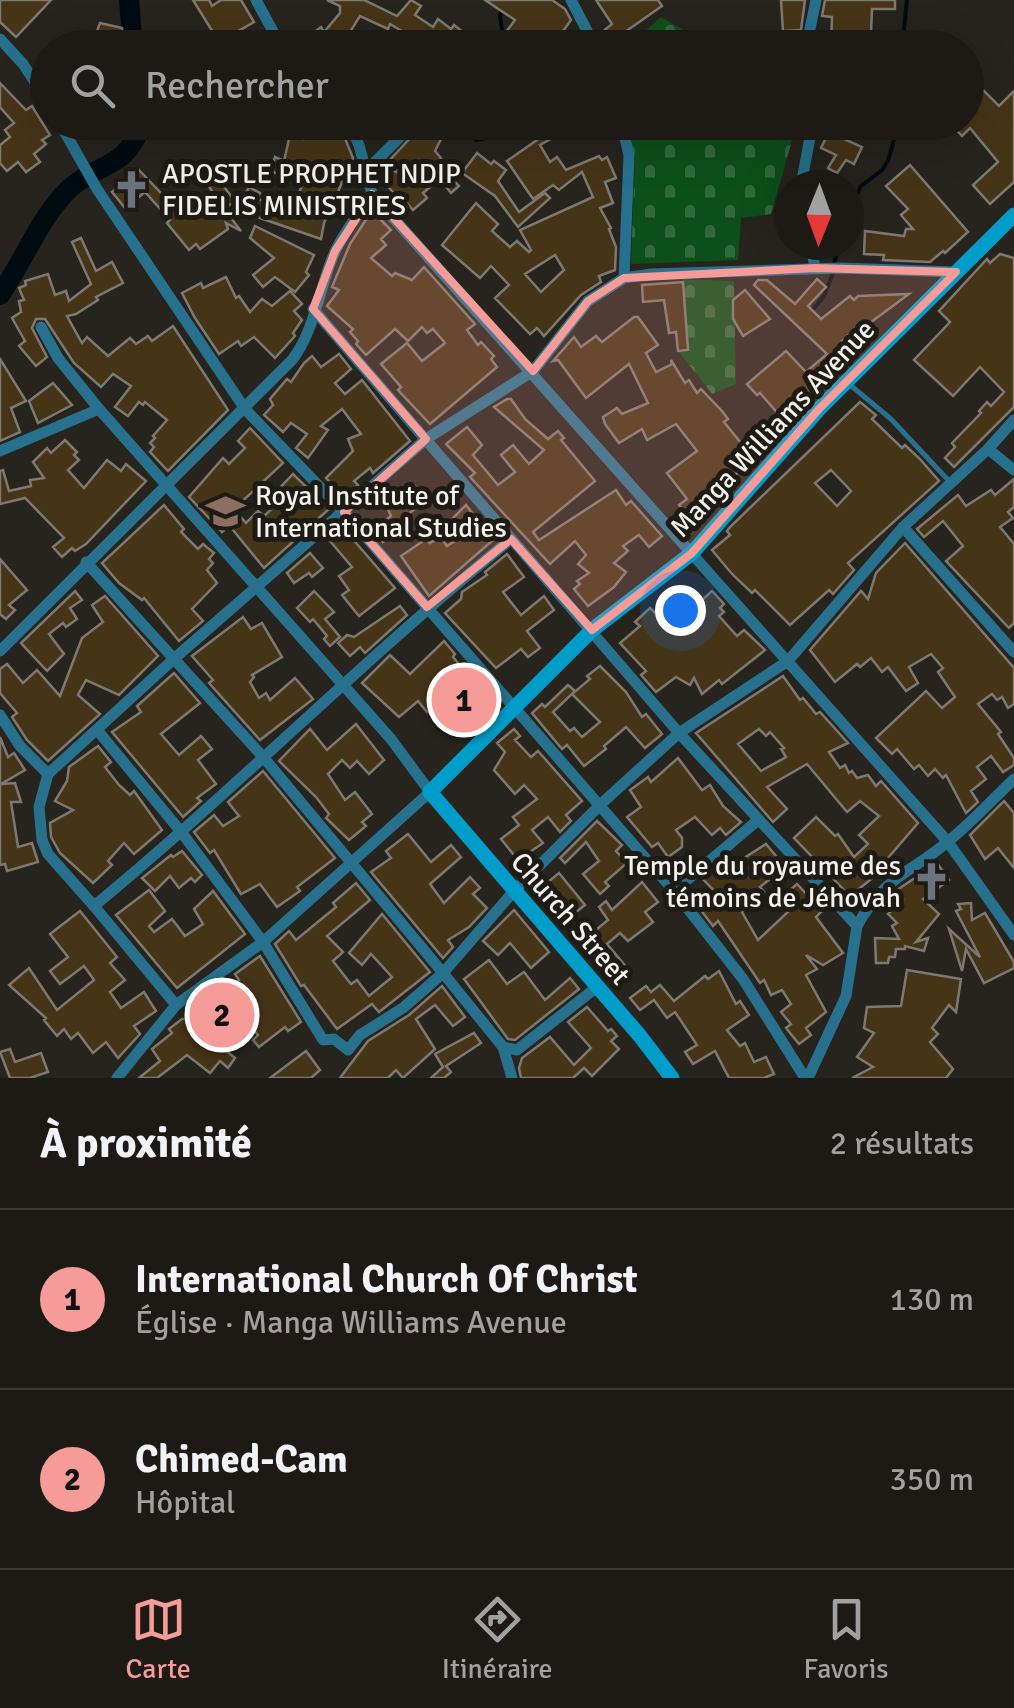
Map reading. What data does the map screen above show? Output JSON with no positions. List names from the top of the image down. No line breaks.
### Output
{"streets":{"main road":["Manga Williams Avenue","Church Street"]},"crossings":[["Manga Williams Avenue","Church Street"]],"places":{"church":["APOSTLE PROPHET NDIP FIDELIS MINISTRIES","Temple du royaume des témoins de Jéhovah"],"school or university":["Royal Institute of International Studies"]},"north":"bottom","page":{"search":"Rechercher","pins":["1","2"],"heading":["À proximité","2 résultats"],"list":[{"mark":"1","name":"International Church Of Christ","note":"Église · Manga Williams Avenue","value":"130 m"},{"mark":"2","name":"Chimed-Cam","note":"Hôpital","value":"350 m"}],"nav":["Carte","Itinéraire","Favoris"]}}
